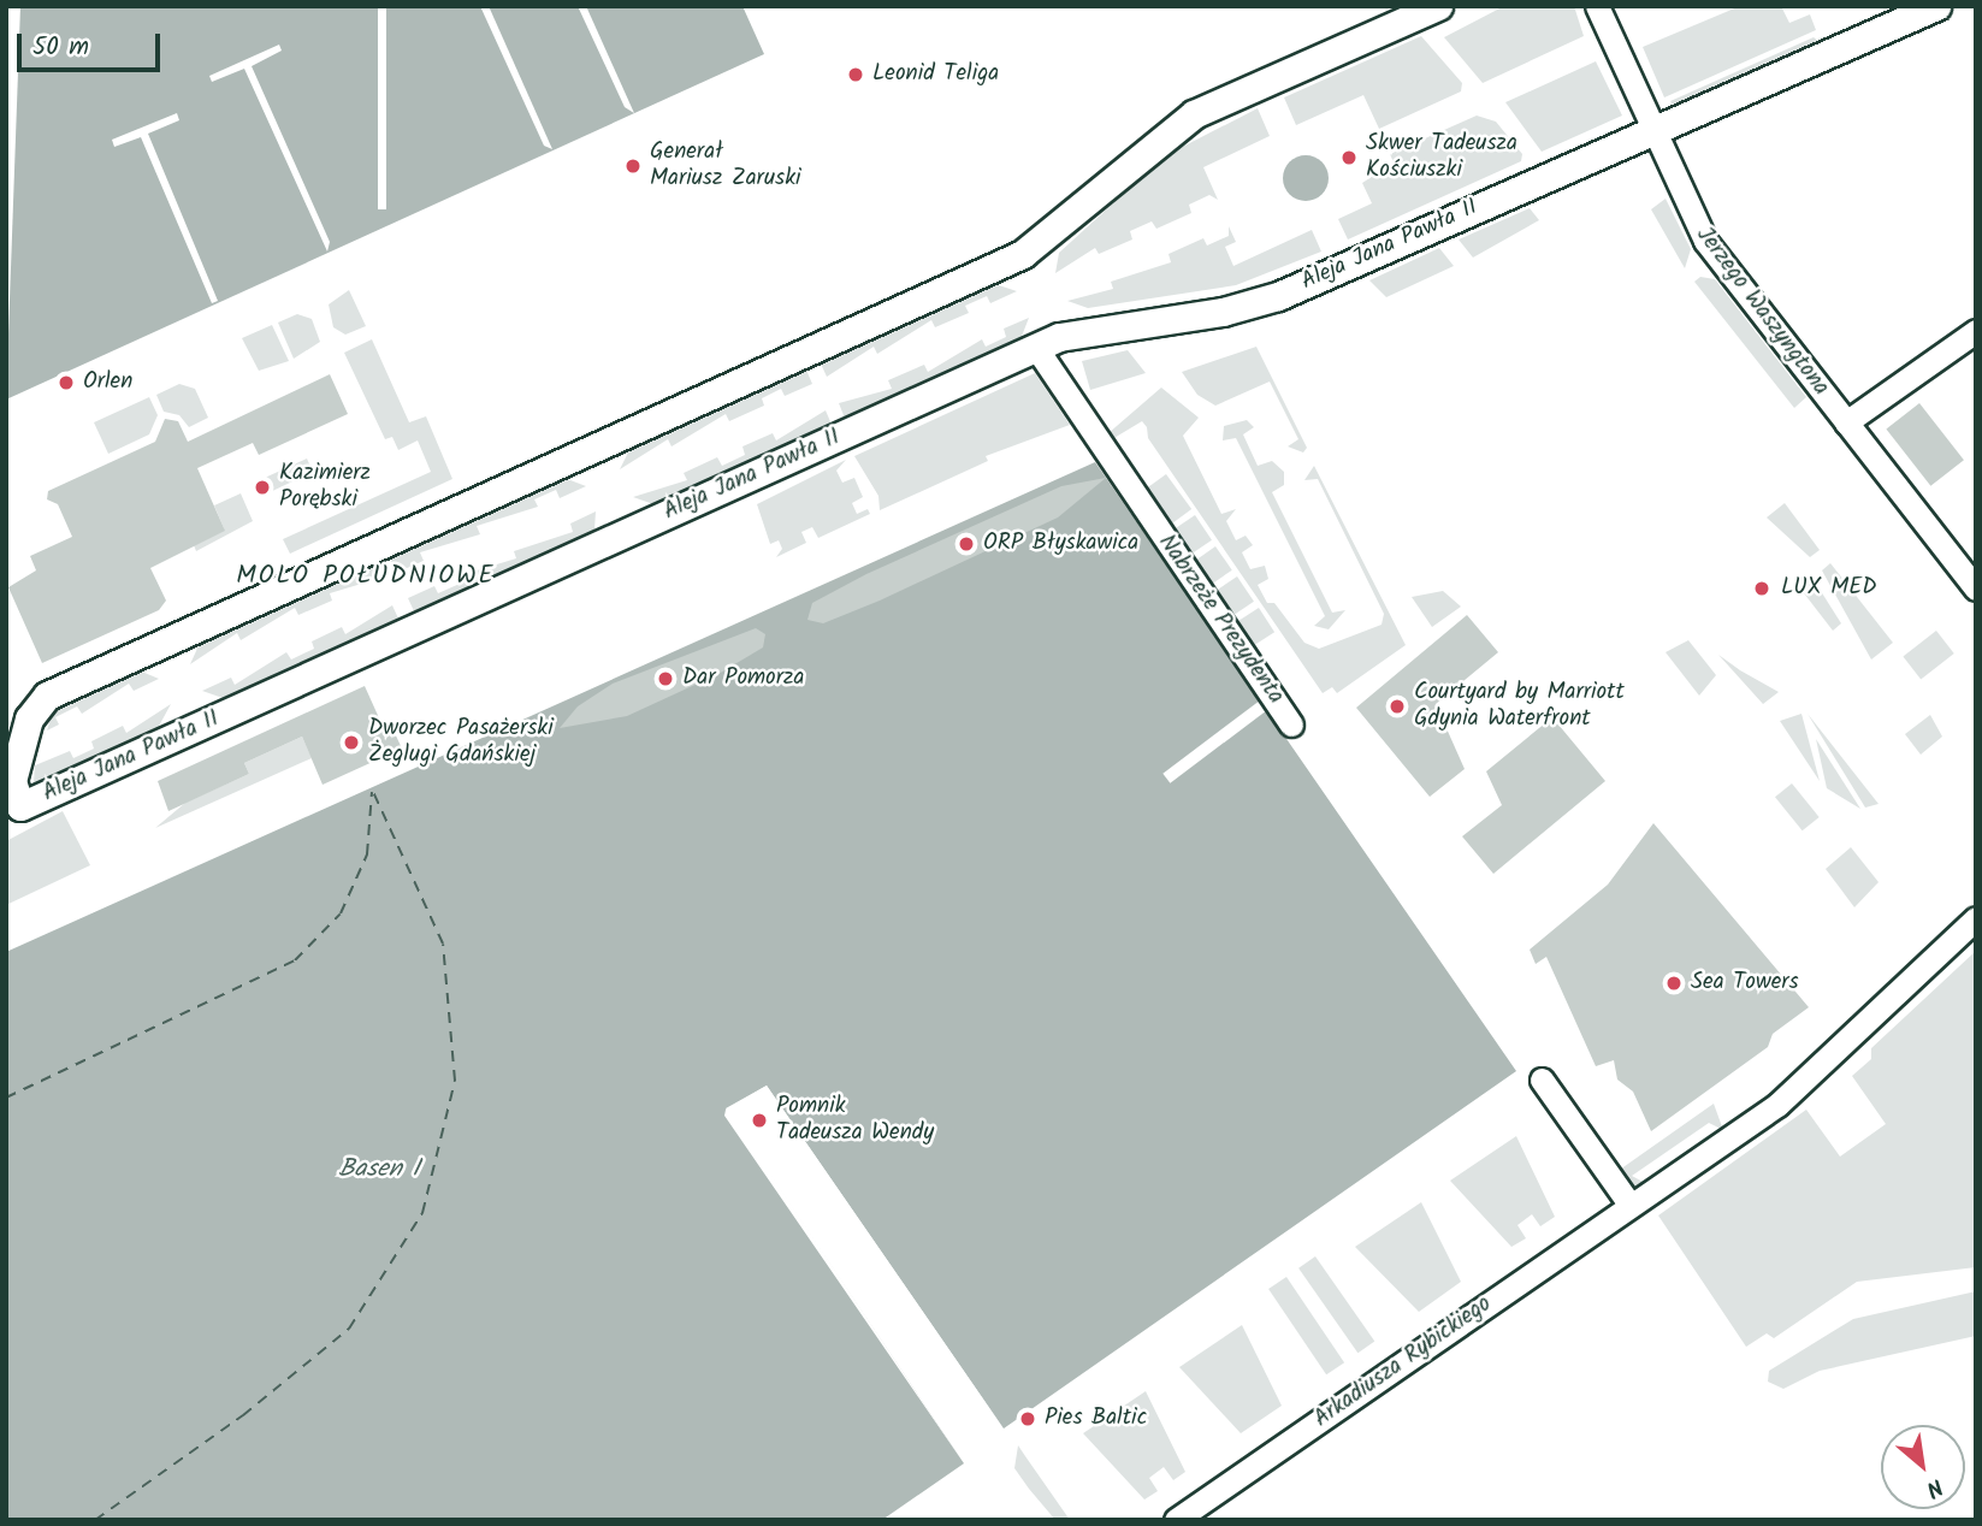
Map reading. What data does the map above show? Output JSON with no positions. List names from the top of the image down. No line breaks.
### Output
{"streets":{"street":["Aleja Jana Pawła II","Jerzego Waszyngtona","Nabrzeże Prezydenta","Arkadiusza Rybickiego"]},"crossings":[["Aleja Jana Pawła II","Jerzego Waszyngtona"],["Aleja Jana Pawła II","Nabrzeże Prezydenta"]],"districts":["MOLO POŁUDNIOWE"],"water":["Basen I"],"places":["Leonid Teliga","Skwer Tadeusza Kościuszki","Generał Mariusz Zaruski","Orlen","Kazimierz Porębski","ORP Błyskawica","LUX MED","Dar Pomorza","Courtyard by Marriott Gdynia Waterfront","Dworzec Pasażerski Żeglugi Gdańskiej","Sea Towers","Pomnik Tadeusza Wendy","Pies Baltic"],"scale_bar":"50 m","north":"bottom right"}
